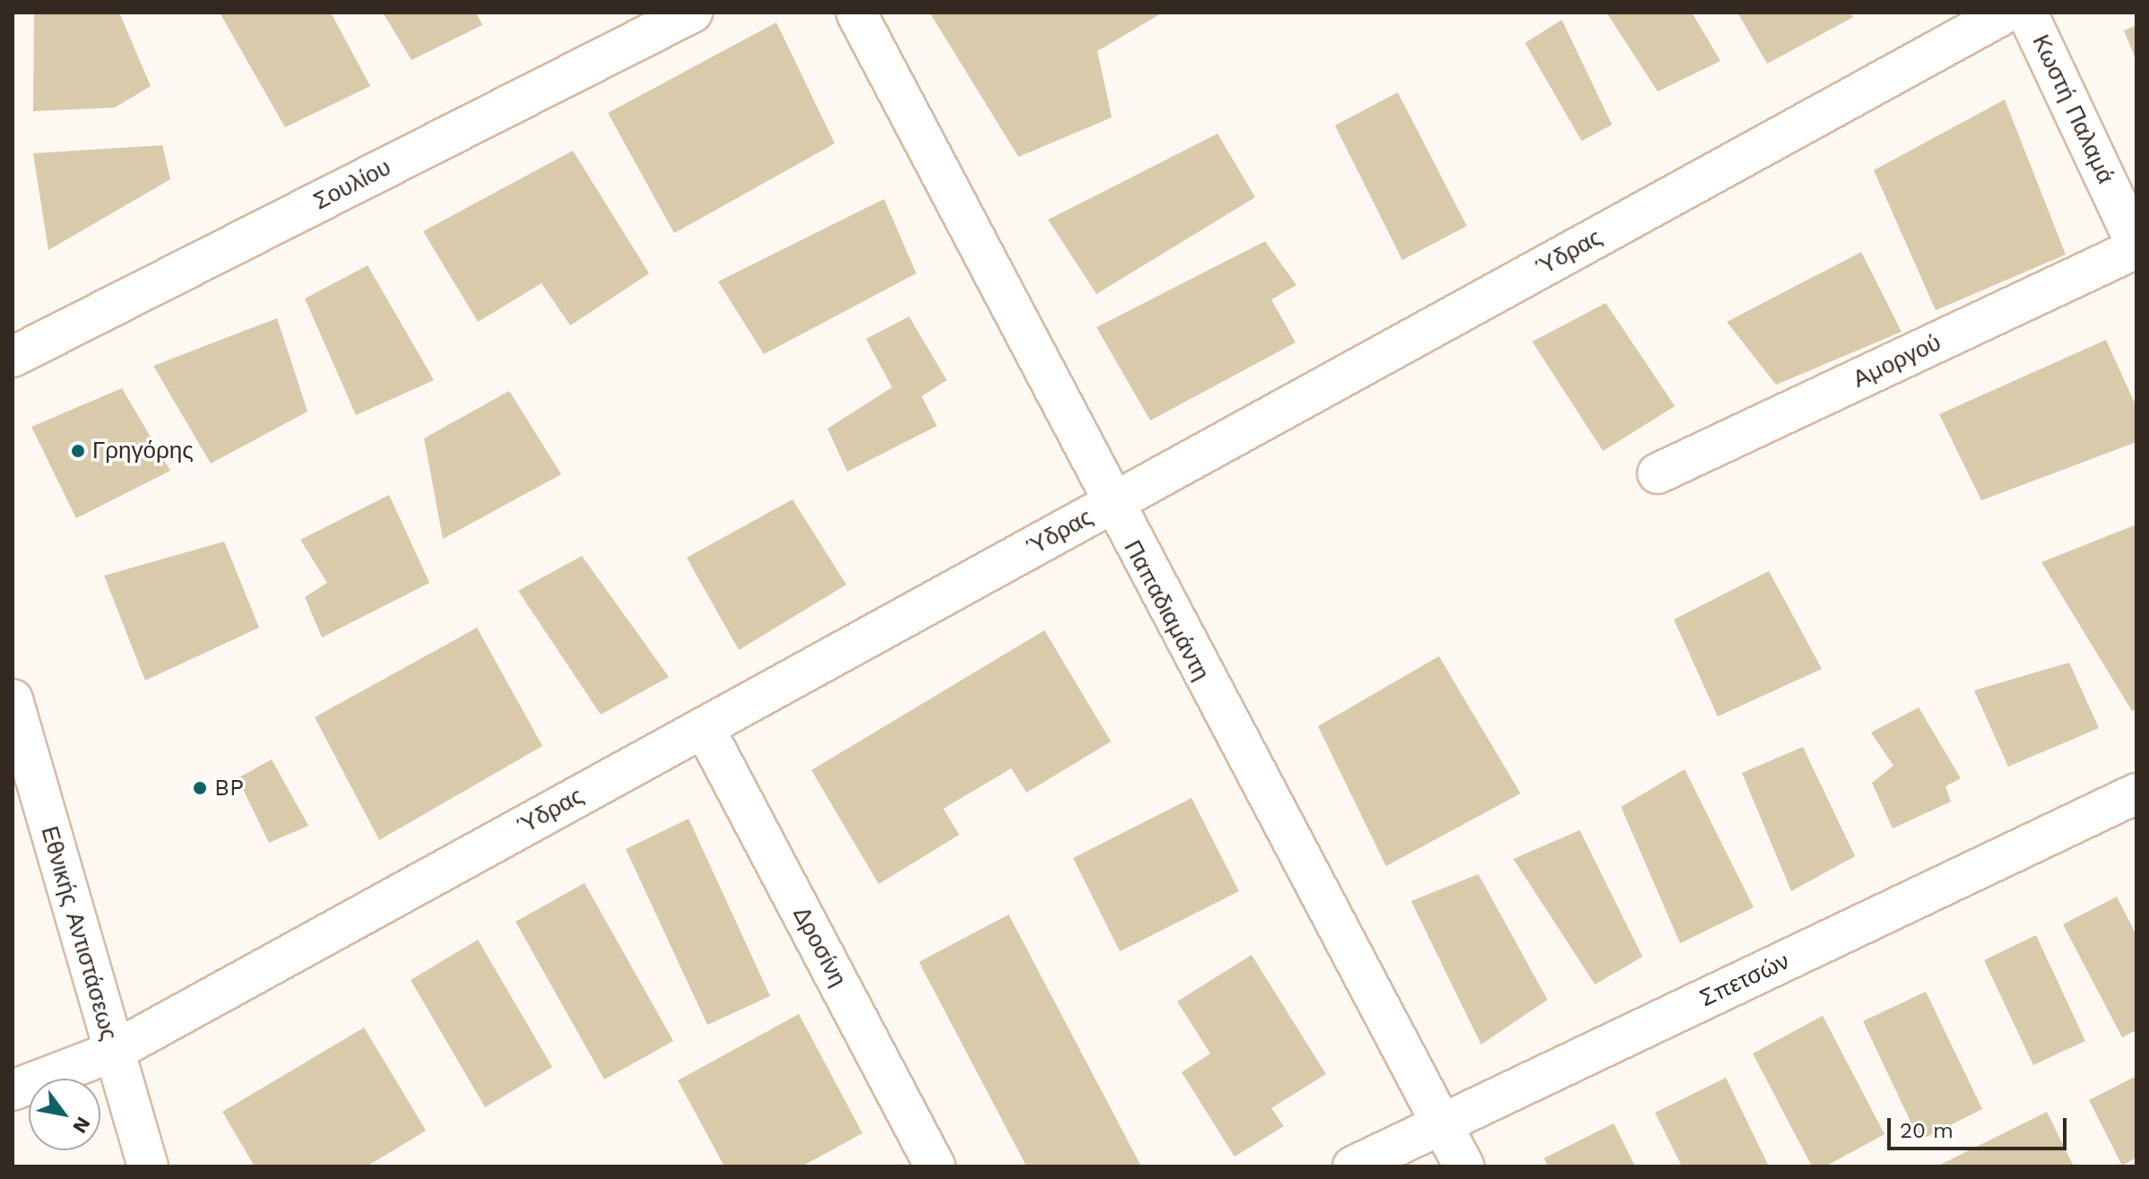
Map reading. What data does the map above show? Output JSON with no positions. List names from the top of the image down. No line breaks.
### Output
{"streets":{"street":["Κωστή Παλαμά","Σουλίου","Ύδρας","Αμοργού","Παπαδιαμάντη","Εθνικής Αντιστάσεως","Δροσίνη","Σπετσών"]},"crossings":[["Κωστή Παλαμά","Αμοργού"],["Ύδρας","Παπαδιαμάντη"],["Ύδρας","Εθνικής Αντιστάσεως"],["Ύδρας","Δροσίνη"],["Παπαδιαμάντη","Σπετσών"]],"places":["Γρηγόρης","BP"],"scale_bar":"20 m","north":"bottom right"}
